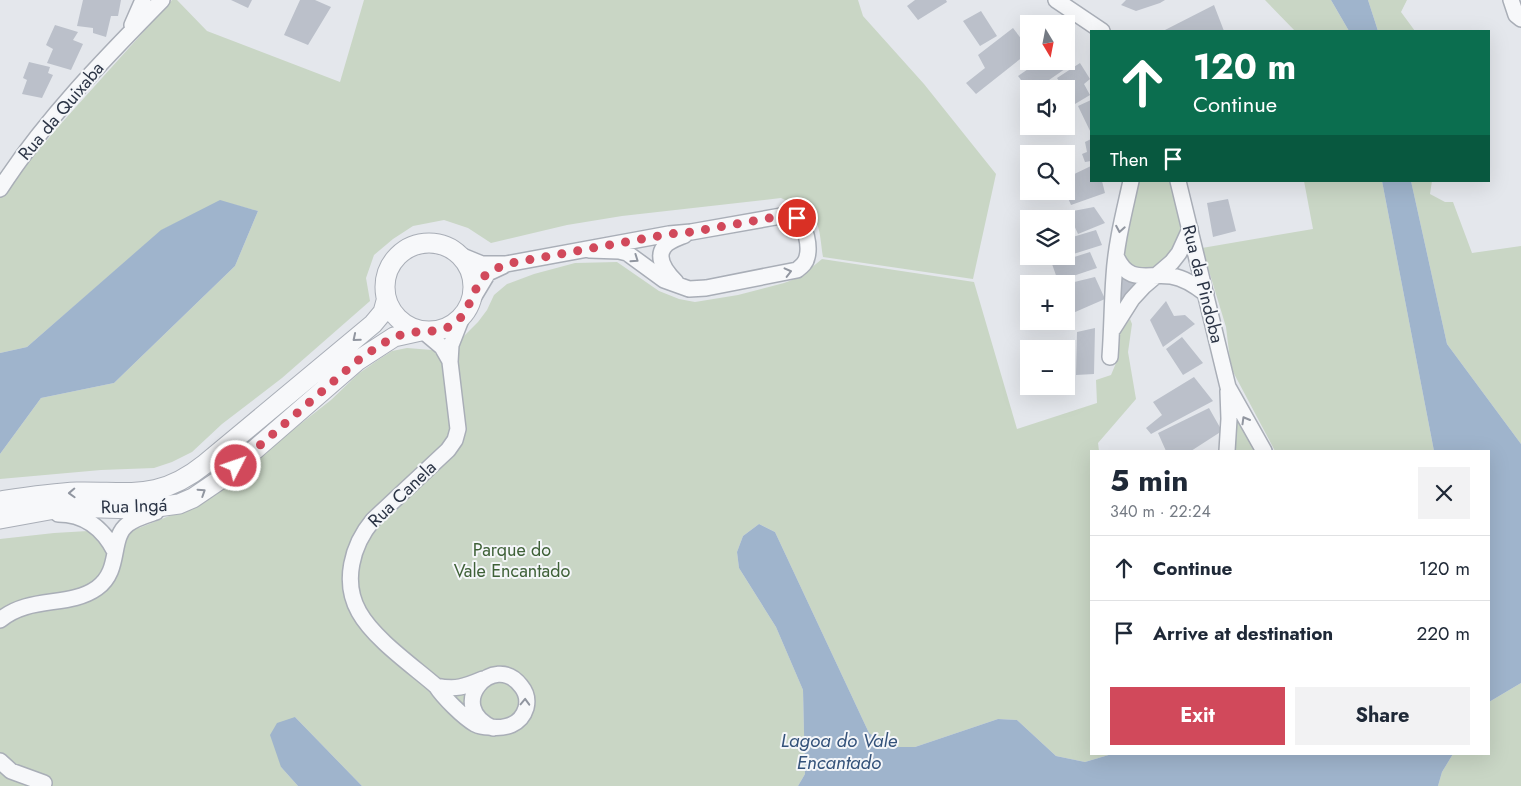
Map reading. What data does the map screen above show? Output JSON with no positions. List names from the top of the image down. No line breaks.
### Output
{"streets":{"street":["Rua da Quixaba","Rua da Pindoba","Rua Canela","Rua Ingá"]},"crossings":[["Rua Canela","Rua Ingá"]],"water":["Lagoa do Vale Encantado"],"parks":["Parque do Vale Encantado"],"north":"bottom","page":{"map_buttons":["+","−"],"turn":["120 m","Continue"],"then":"Then","heading":["5 min","340 m · 22:24"],"list":[{"name":"Continue","value":"120 m"},{"name":"Arrive at destination","value":"220 m"}],"buttons":["Exit","Share"]}}
